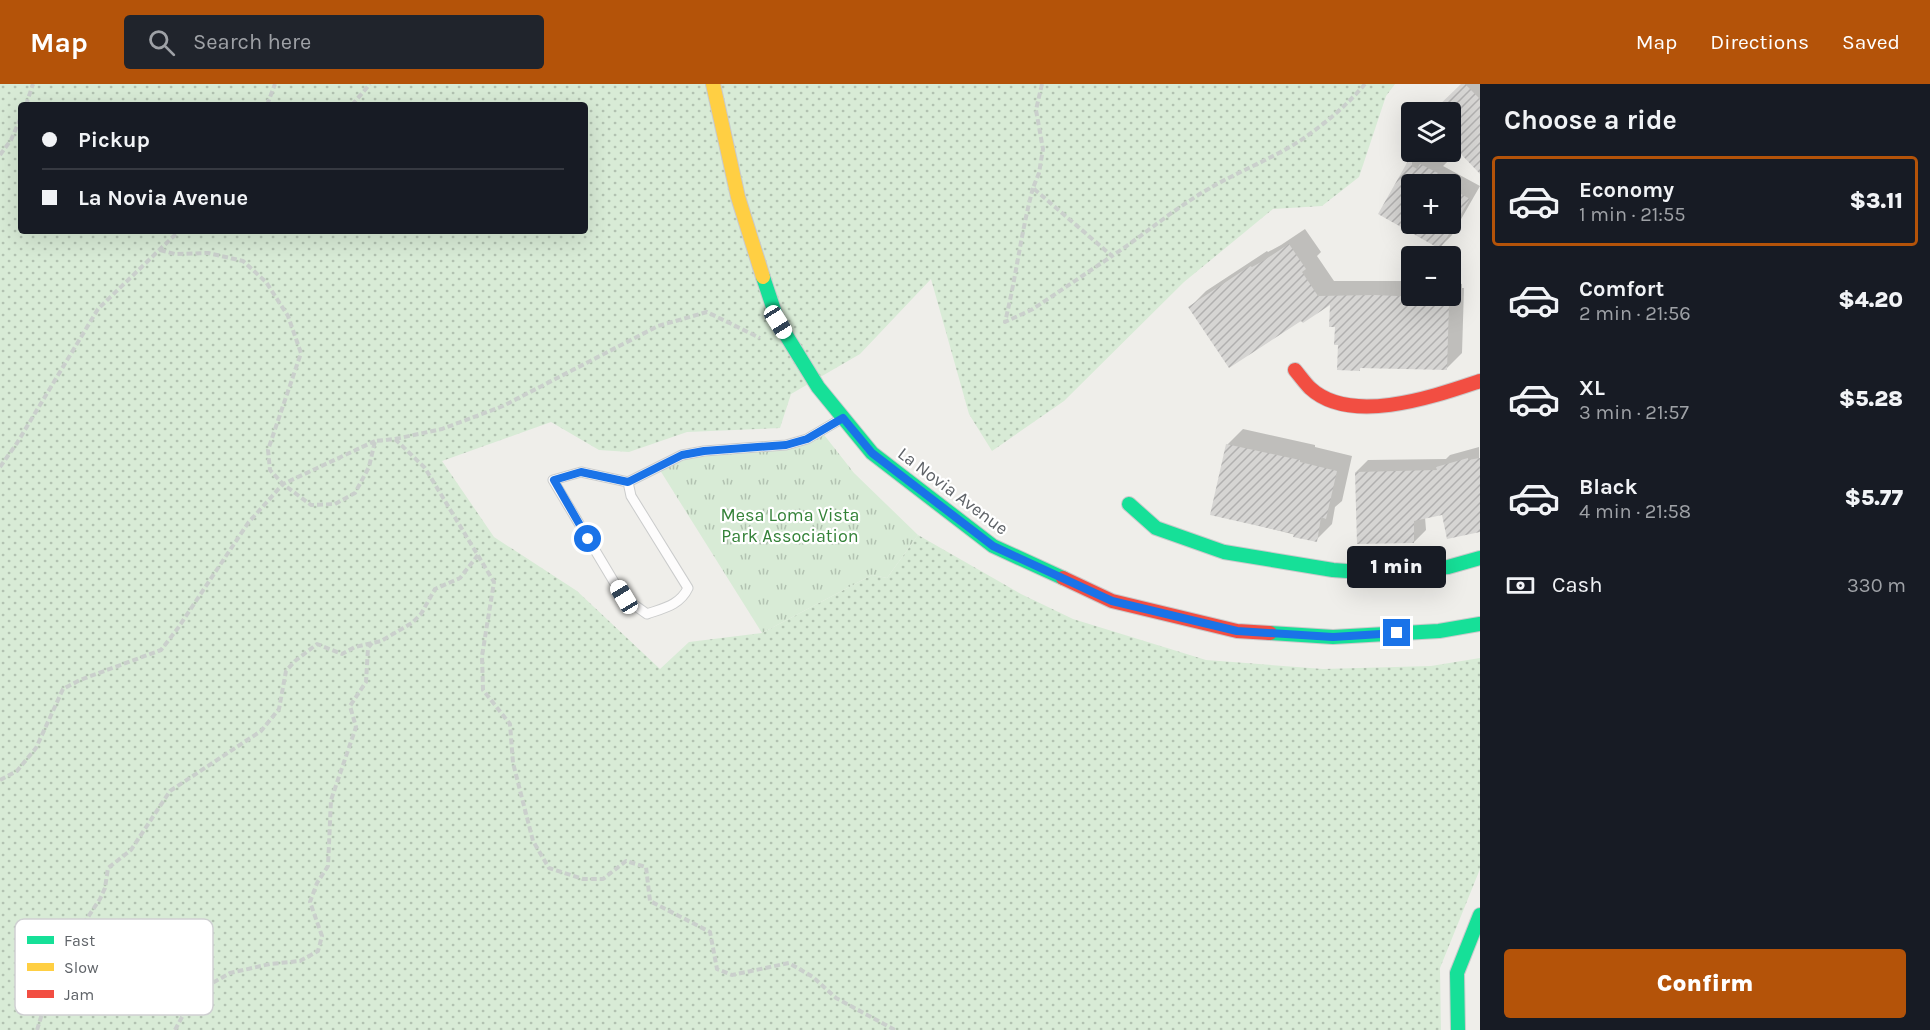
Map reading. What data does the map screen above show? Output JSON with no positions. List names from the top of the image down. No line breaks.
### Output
{"streets":{"main road":["La Novia Avenue"]},"parks":["Mesa Loma Vista Park Association"],"legend":["Fast","Slow","Jam"],"page":{"header":"Map","search":"Search here","nav":["Map","Directions","Saved"],"heading":"Choose a ride","map_buttons":["+","−"],"banner":["Pickup","La Novia Avenue"],"list":[{"name":"Economy","note":"1 min · 21:55","value":"$3.11"},{"name":"Comfort","note":"2 min · 21:56","value":"$4.20"},{"name":"XL","note":"3 min · 21:57","value":"$5.28"},{"name":"Black","note":"4 min · 21:58","value":"$5.77"}],"bubble":"1 min","pay":["Cash","330 m"],"buttons":"Confirm"}}
